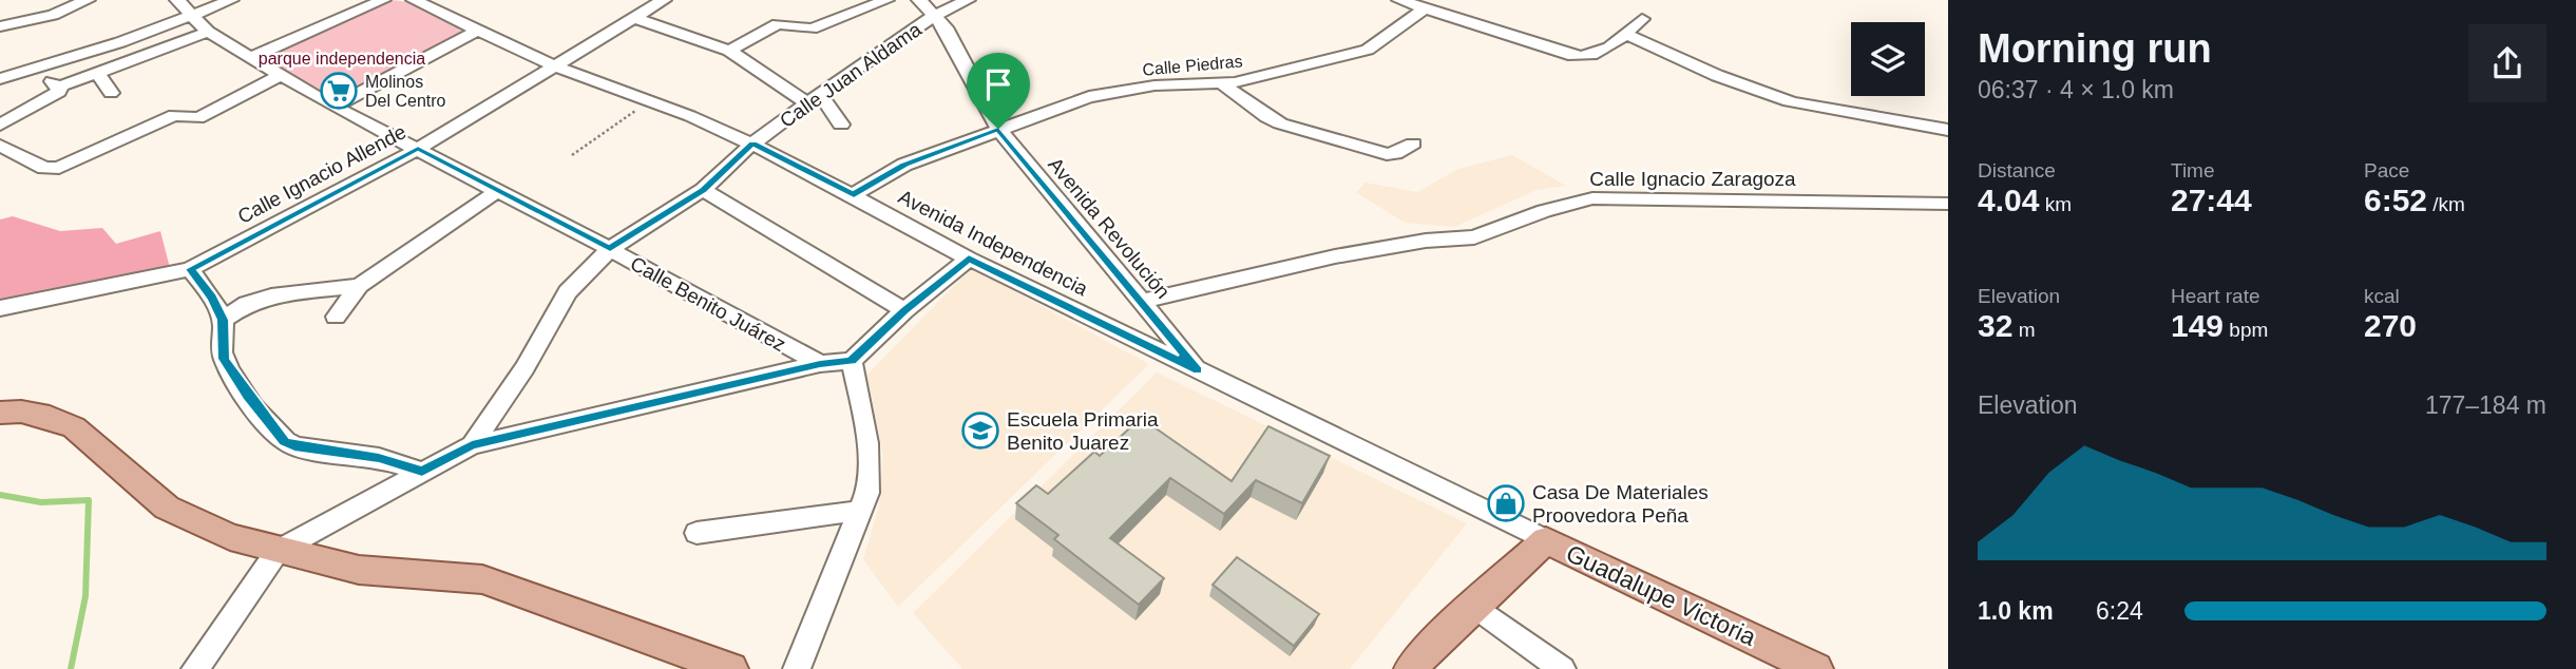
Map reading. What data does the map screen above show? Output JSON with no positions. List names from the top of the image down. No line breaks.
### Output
{"streets":{"main road":["Guadalupe Victoria"],"street":["Calle Piedras","Calle Juan Aldama","Calle Ignacio Allende","Calle Ignacio Zaragoza","Avenida Revolución","Avenida Independencia","Calle Benito Juárez"]},"crossings":[["Calle Piedras","Avenida Revolución"],["Calle Piedras","Avenida Independencia"],["Calle Juan Aldama","Avenida Revolución"],["Calle Juan Aldama","Avenida Independencia"],["Calle Juan Aldama","Calle Benito Juárez"],["Calle Ignacio Allende","Avenida Independencia"],["Calle Ignacio Allende","Calle Benito Juárez"],["Calle Ignacio Zaragoza","Avenida Revolución"],["Avenida Revolución","Avenida Independencia"],["Avenida Independencia","Guadalupe Victoria"]],"parks":["parque independencia"],"places":{"supermarket":["Molinos Del Centro"],"school or university":["Escuela Primaria Benito Juarez"],"shop":["Casa De Materiales Proovedora Peña"]},"page":{"heading":["Morning run","06:37 · 4 × 1.0 km"],"stats":[["Distance","4.04 km"],["Time","27:44"],["Pace","6:52 /km"],["Elevation","32 m"],["Heart rate","149 bpm"],["kcal","270"]],"chart":["Elevation","177–184 m"],"list":[{"name":"1.0 km","note":"6:24"}]}}
